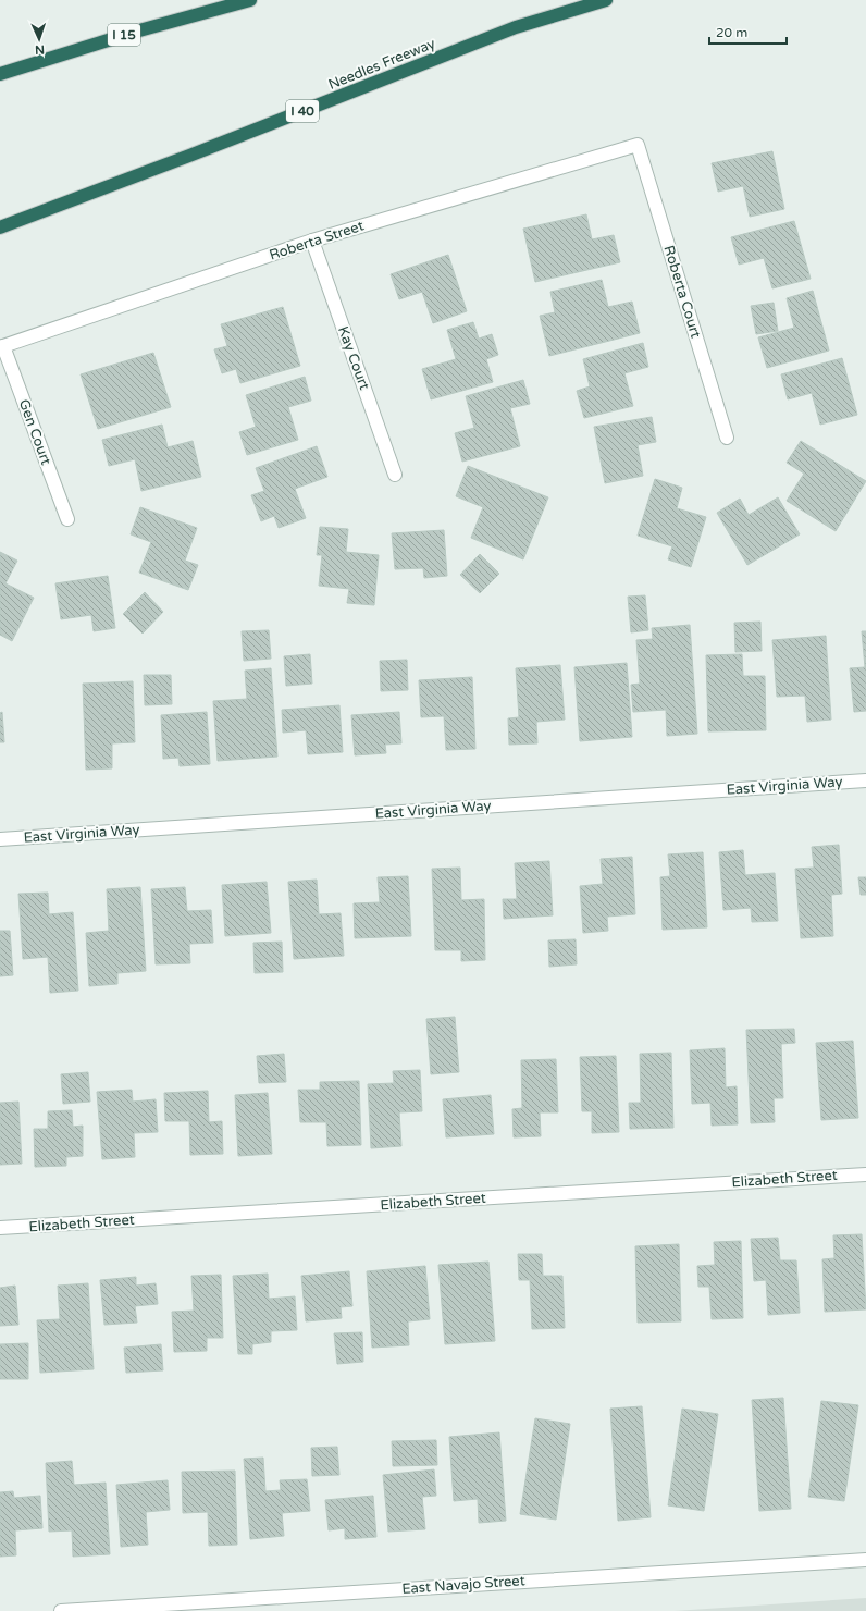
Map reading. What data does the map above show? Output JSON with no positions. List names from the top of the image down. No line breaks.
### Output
{"streets":{"highway":["I 15","Needles Freeway","I 40"],"street":["Roberta Street","Roberta Court","Kay Court","Gen Court","East Virginia Way","Elizabeth Street","East Navajo Street"]},"crossings":[["Roberta Street","Roberta Court"],["Roberta Street","Kay Court"],["Roberta Street","Gen Court"]],"scale_bar":"20 m","north":"bottom"}
